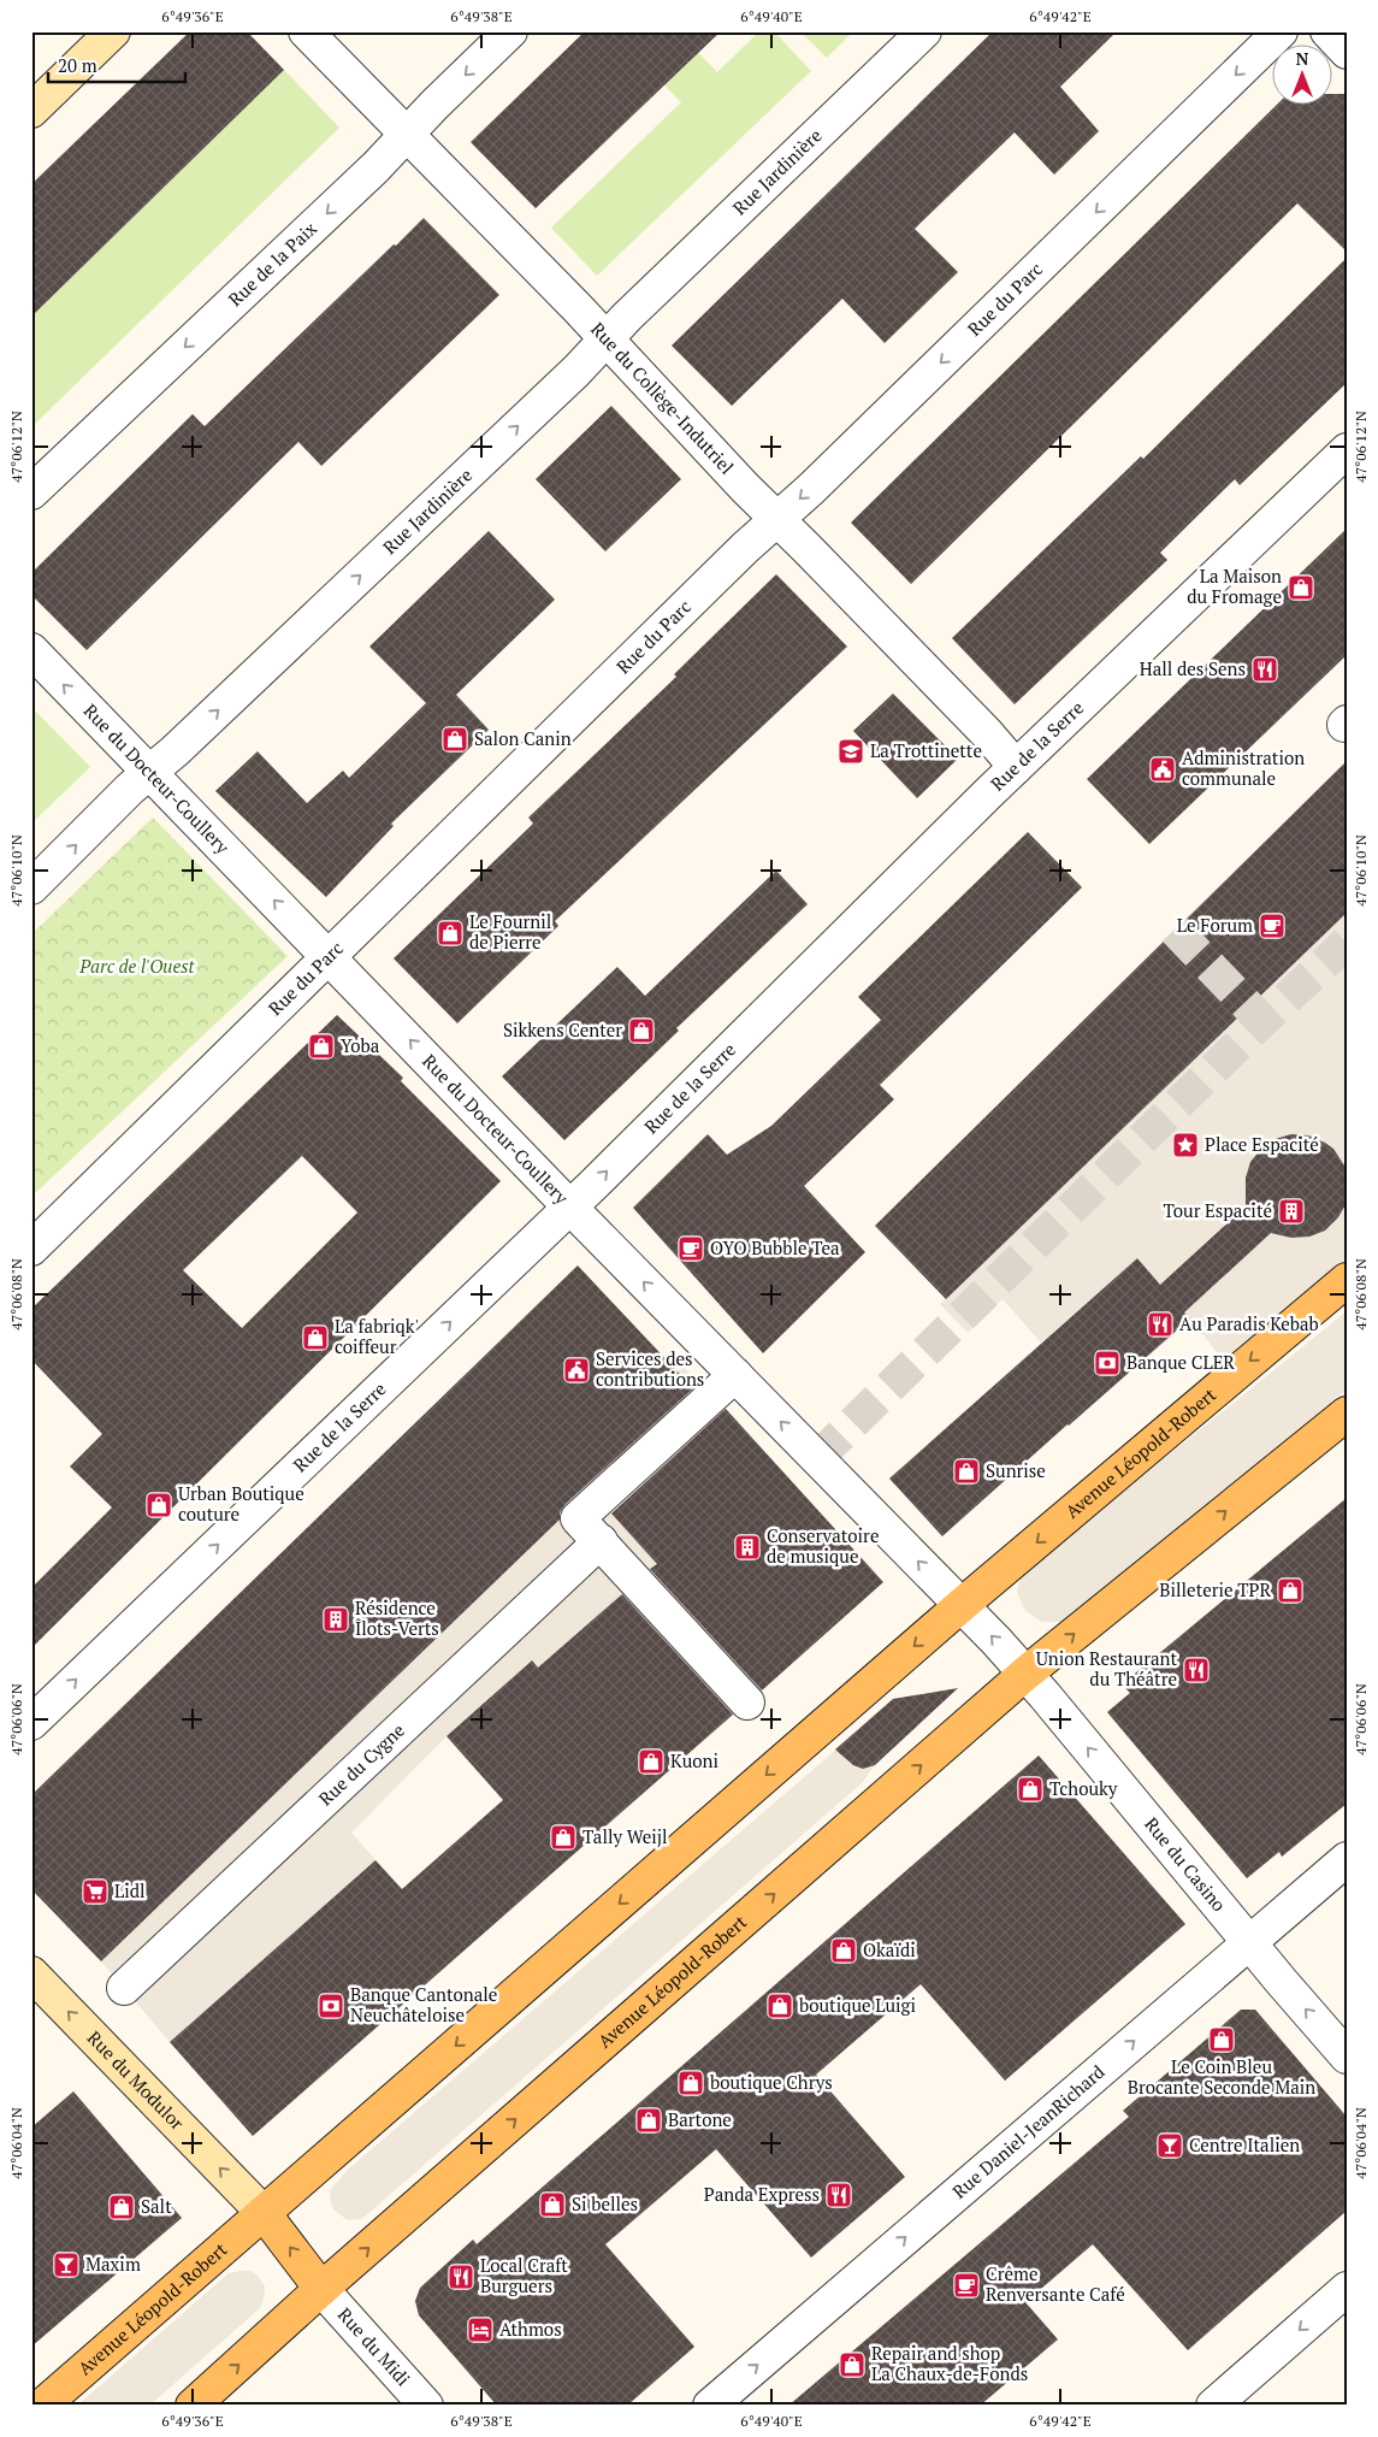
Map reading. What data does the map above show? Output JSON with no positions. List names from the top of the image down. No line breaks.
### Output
{"streets":{"main road":["Avenue Léopold-Robert"],"street":["Rue Jardinière","Rue de la Paix","Rue du Parc","Rue du Collège-Indutriel","Rue de la Serre","Rue du Docteur-Coullery","Rue du Cygne","Rue du Casino","Rue du Modulor","Rue Daniel-JeanRichard","Rue du Midi"]},"crossings":[["Rue Jardinière","Rue du Collège-Indutriel"],["Rue Jardinière","Rue du Docteur-Coullery"],["Rue de la Paix","Rue du Collège-Indutriel"],["Rue du Parc","Rue du Collège-Indutriel"],["Rue du Parc","Rue du Docteur-Coullery"],["Rue du Collège-Indutriel","Rue de la Serre"],["Rue de la Serre","Rue du Docteur-Coullery"],["Rue du Docteur-Coullery","Avenue Léopold-Robert"],["Avenue Léopold-Robert","Rue du Casino"],["Avenue Léopold-Robert","Rue du Modulor"],["Avenue Léopold-Robert","Rue du Midi"],["Rue du Casino","Rue Daniel-JeanRichard"]],"one_way":["Rue Jardinière","Rue de la Paix","Rue du Parc","Rue de la Serre","Rue du Docteur-Coullery","Rue du Casino","Rue du Modulor","Rue Daniel-JeanRichard"],"parks":["Parc de l'Ouest"],"places":{"shop":["La Maison du Fromage","Salon Canin","Le Fournil de Pierre","Sikkens Center","Yoba","La fabriqk' coiffeur","Sunrise","Urban Boutique couture","Billeterie TPR","Kuoni","Tchouky","Tally Weijl","Okaïdi","boutique Luigi","Le Coin Bleu Brocante Seconde Main","boutique Chrys","Bartone","Si belles","Salt","Repair and shop La Chaux-de-Fonds"],"restaurant":["Hall des Sens","Au Paradis Kebab","Union Restaurant du Théâtre","Panda Express","Local Craft Burguers"],"school or university":["La Trottinette"],"public building":["Administration communale","Services des contributions"],"cafe":["Le Forum","OYO Bubble Tea","Crême Renversante Café"],"place":["Place Espacité"],"building":["Tour Espacité","Conservatoire de musique","Résidence Îlots-Verts"],"bank":["Banque CLER","Banque Cantonale Neuchâteloise"],"supermarket":["Lidl"],"bar":["Centre Italien","Maxim"],"hotel":["Athmos"]},"scale_bar":"20 m","north":"top","coordinates":["6°49'36\"E","6°49'38\"E","6°49'40\"E","6°49'42\"E","47°06'12\"N","47°06'10\"N","47°06'08\"N","47°06'06\"N","47°06'04\"N"]}
